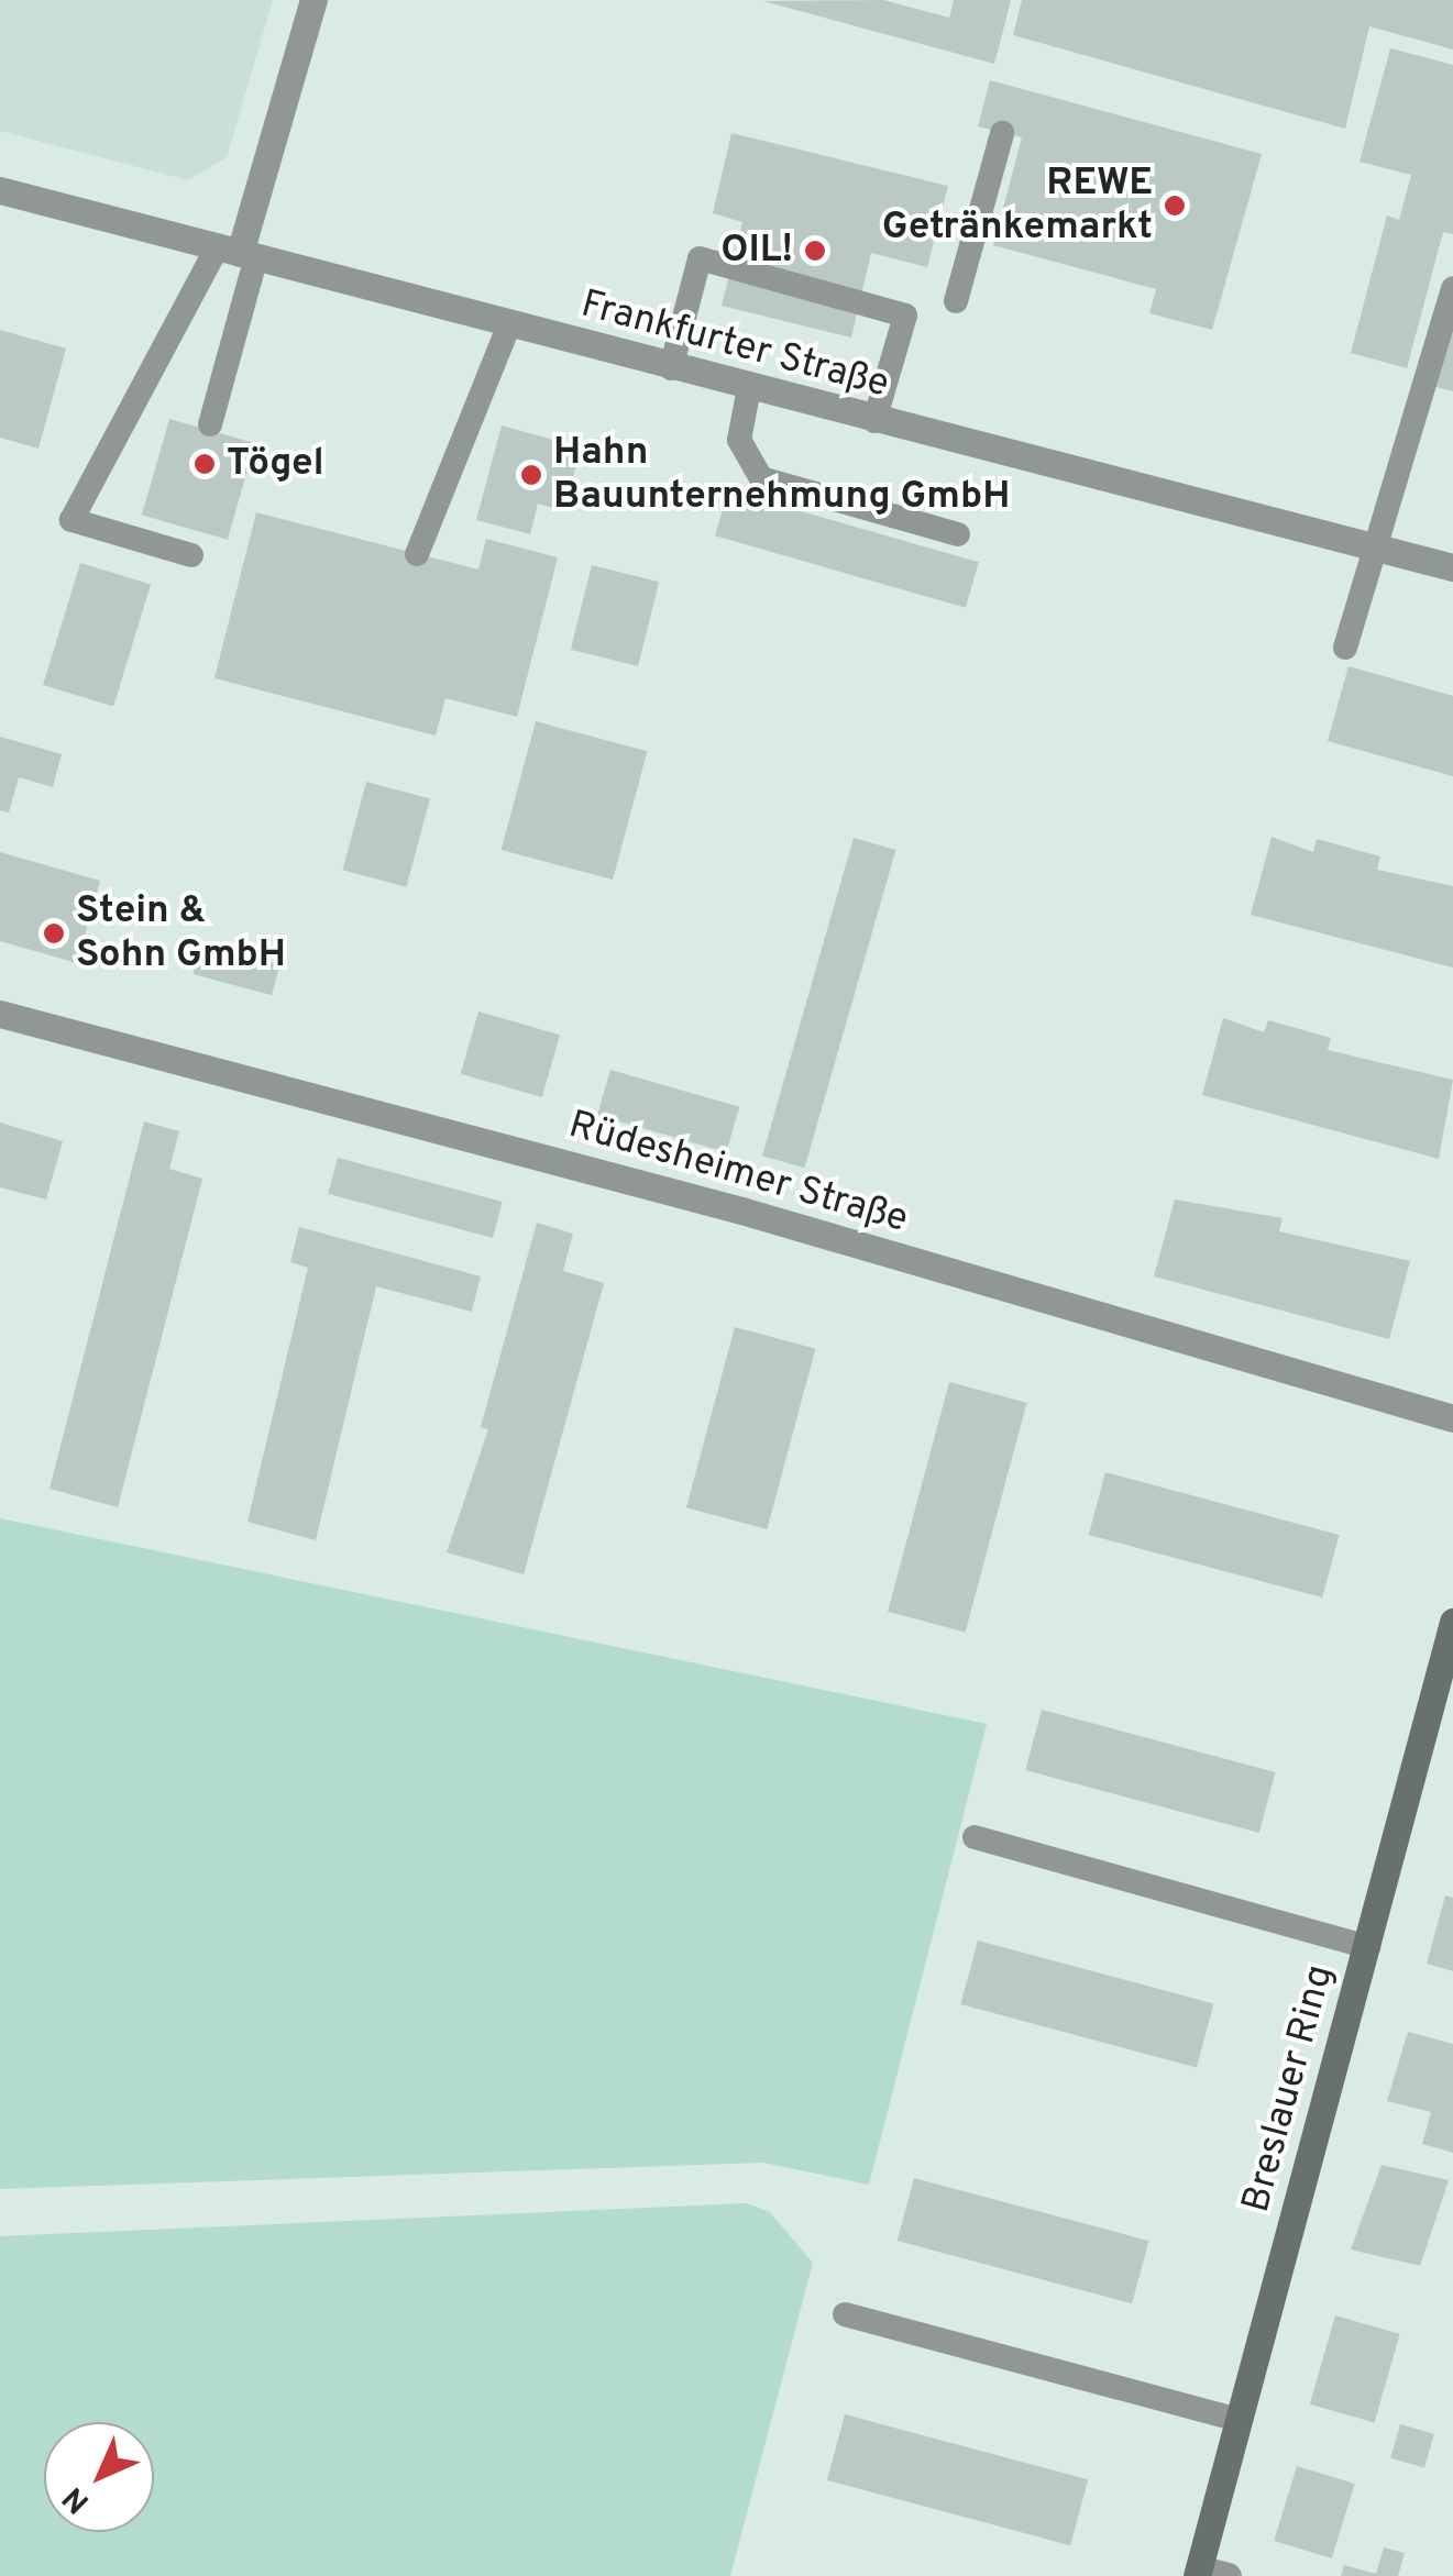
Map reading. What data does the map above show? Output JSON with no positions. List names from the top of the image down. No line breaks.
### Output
{"streets":{"main road":["Breslauer Ring"],"street":["Frankfurter Straße","Rüdesheimer Straße"]},"places":["REWE Getränkemarkt","OIL!","Tögel","Hahn Bauunternehmung GmbH","Stein & Sohn GmbH"],"north":"bottom left"}
